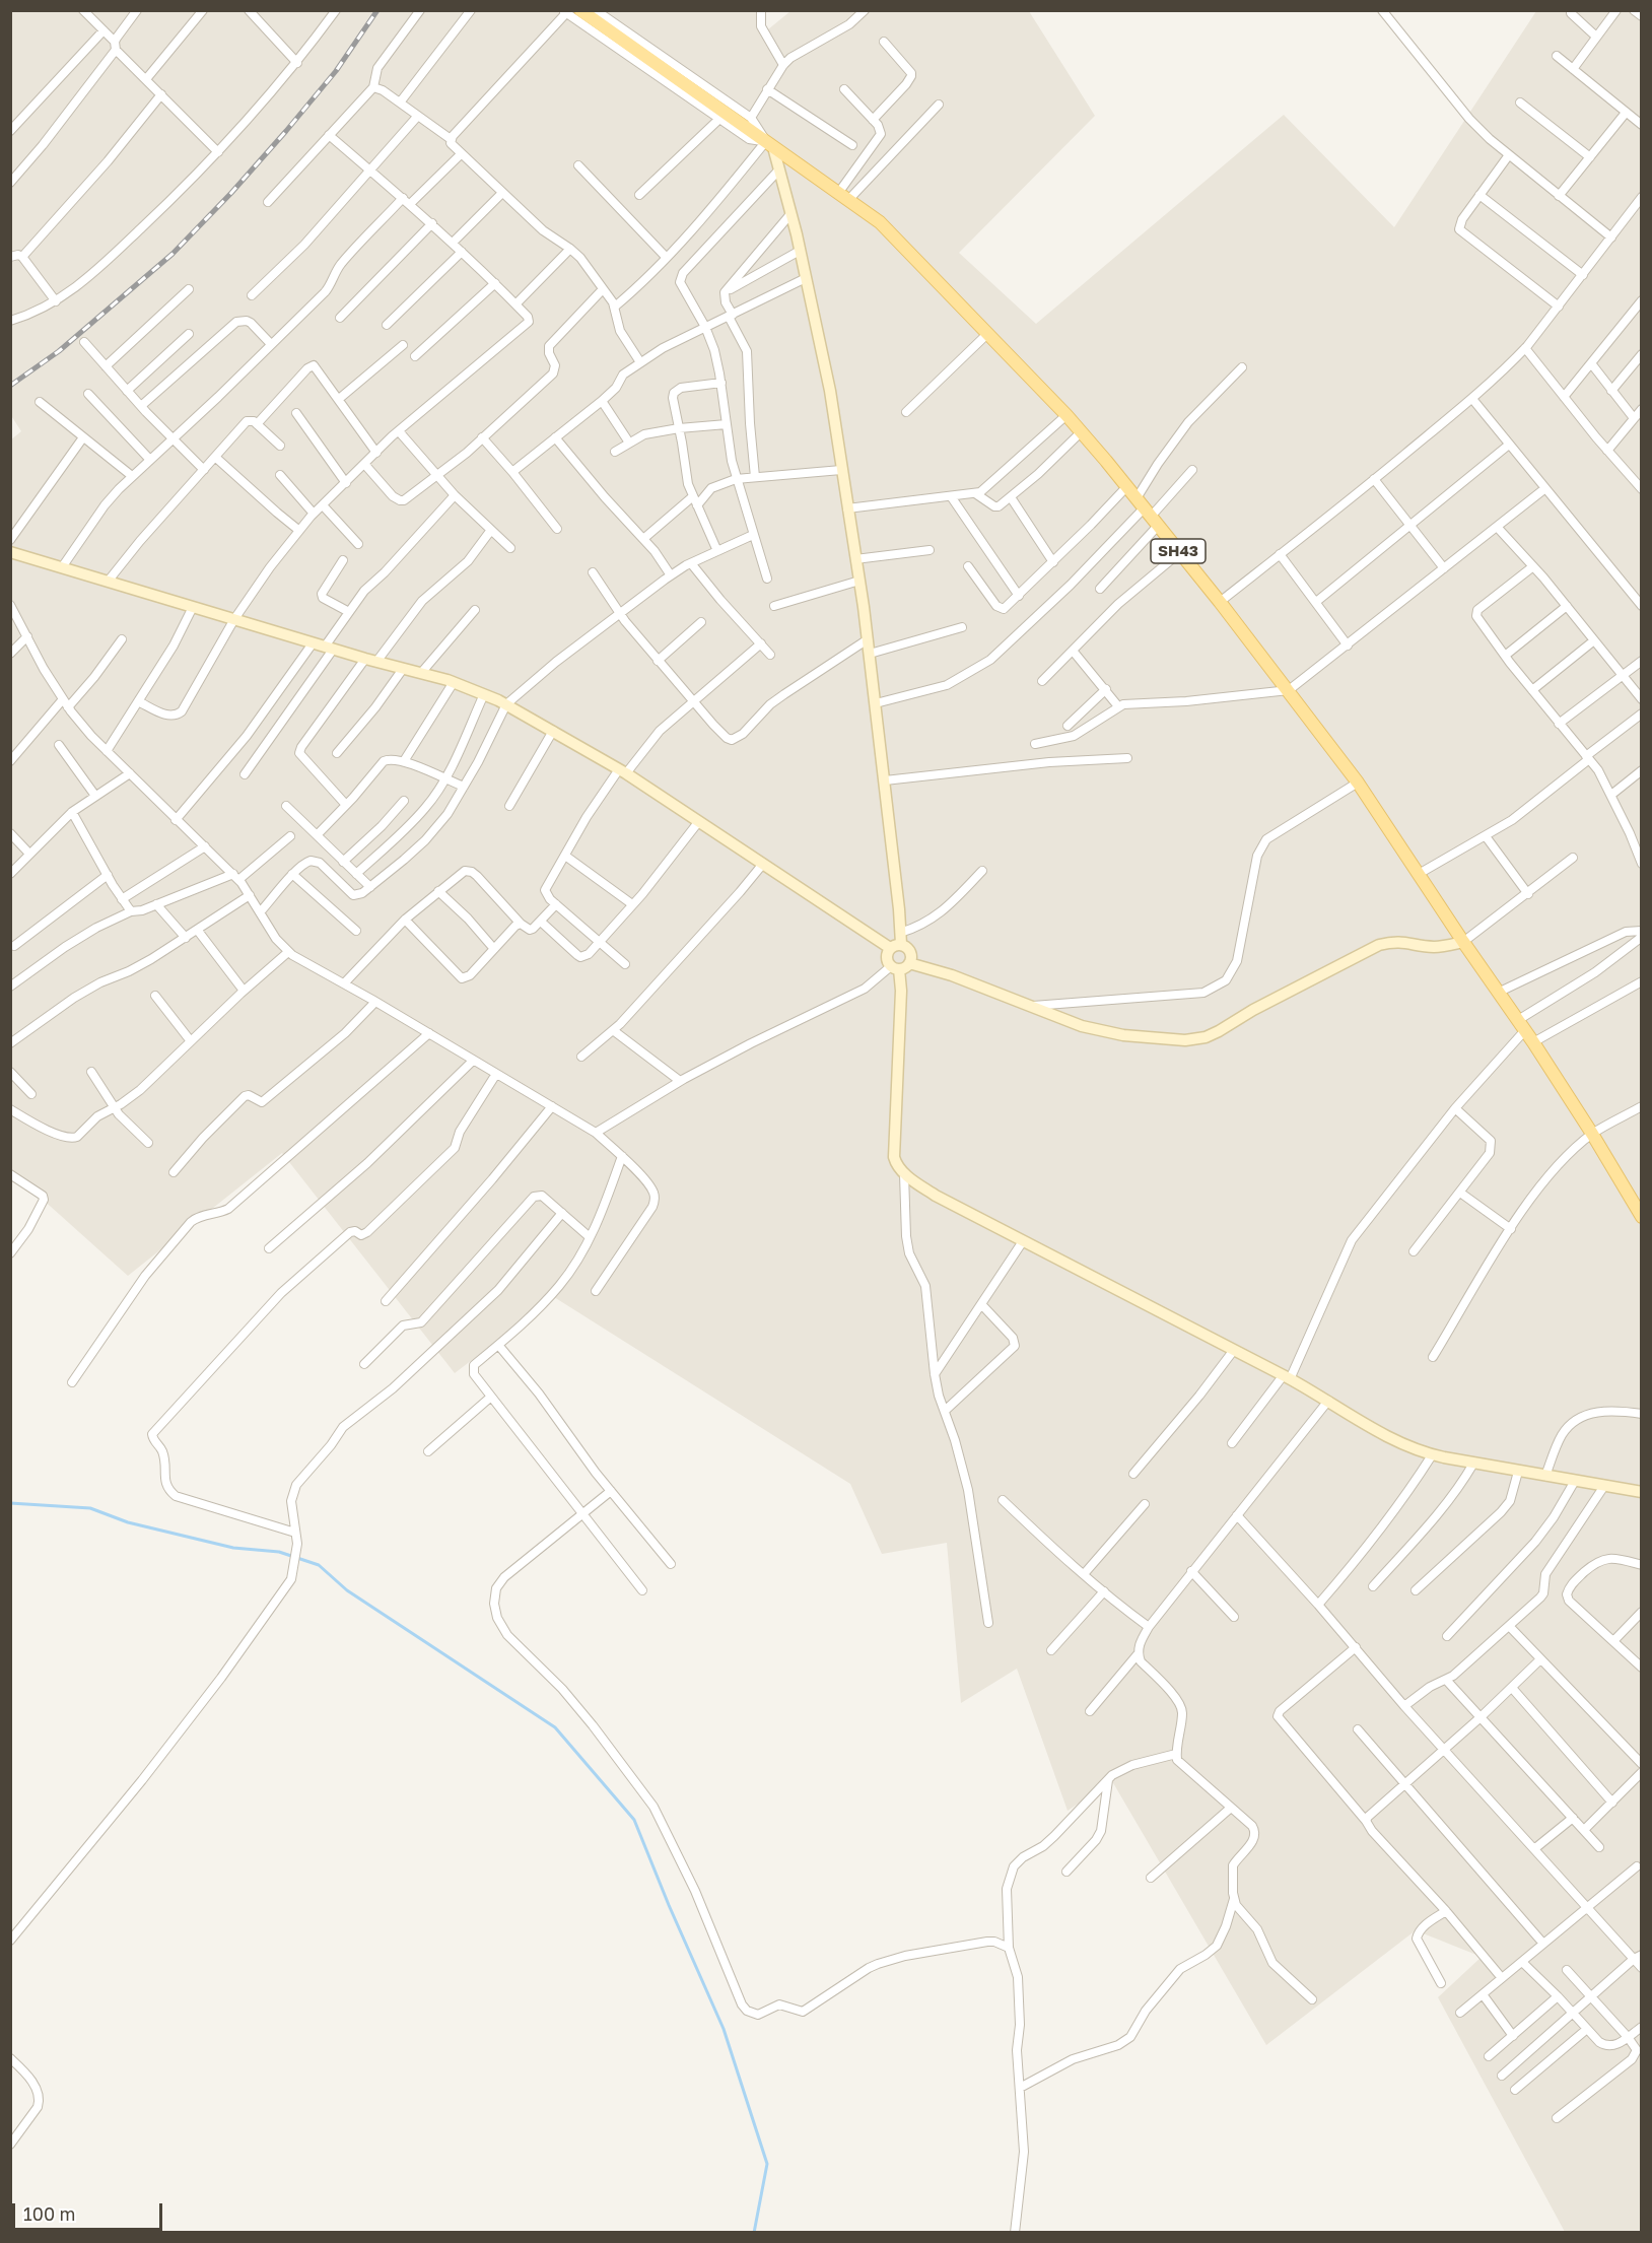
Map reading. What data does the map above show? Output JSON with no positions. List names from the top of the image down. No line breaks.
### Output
{"streets":{"main road":["SH43"]},"scale_bar":"100 m"}
